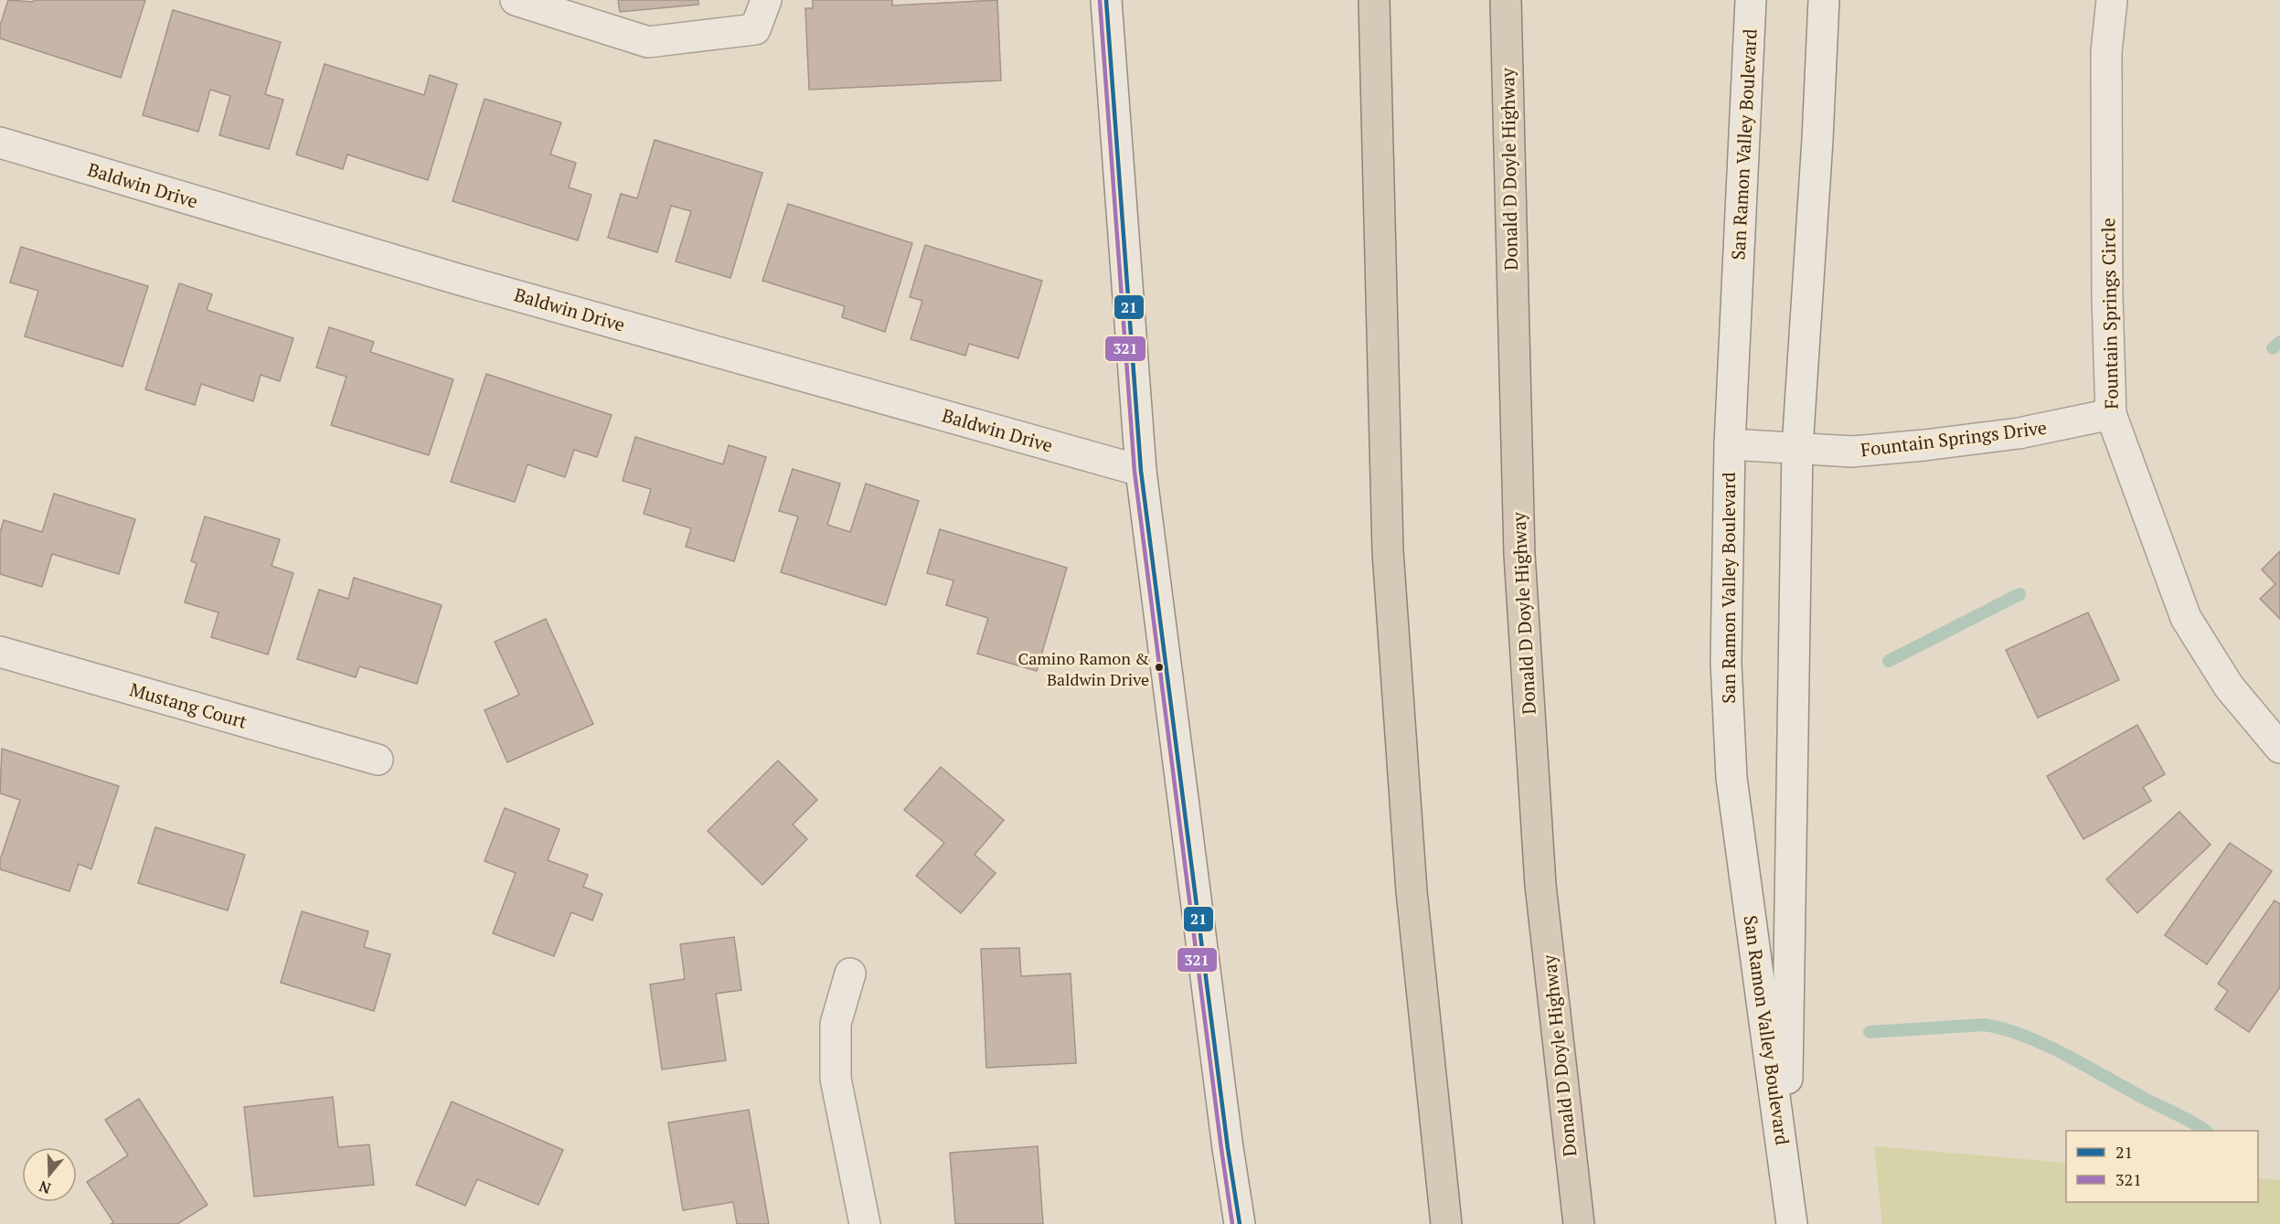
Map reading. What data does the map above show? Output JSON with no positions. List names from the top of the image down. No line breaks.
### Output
{"streets":{"highway":["Donald D Doyle Highway"],"street":["San Ramon Valley Boulevard","Baldwin Drive","Fountain Springs Circle","Fountain Springs Drive","Mustang Court"]},"crossings":[["San Ramon Valley Boulevard","Fountain Springs Drive"],["Fountain Springs Circle","Fountain Springs Drive"]],"places":["Camino Ramon & Baldwin Drive"],"lines":["transit line 21","transit line 321"],"legend":["21","321"],"north":"bottom"}
